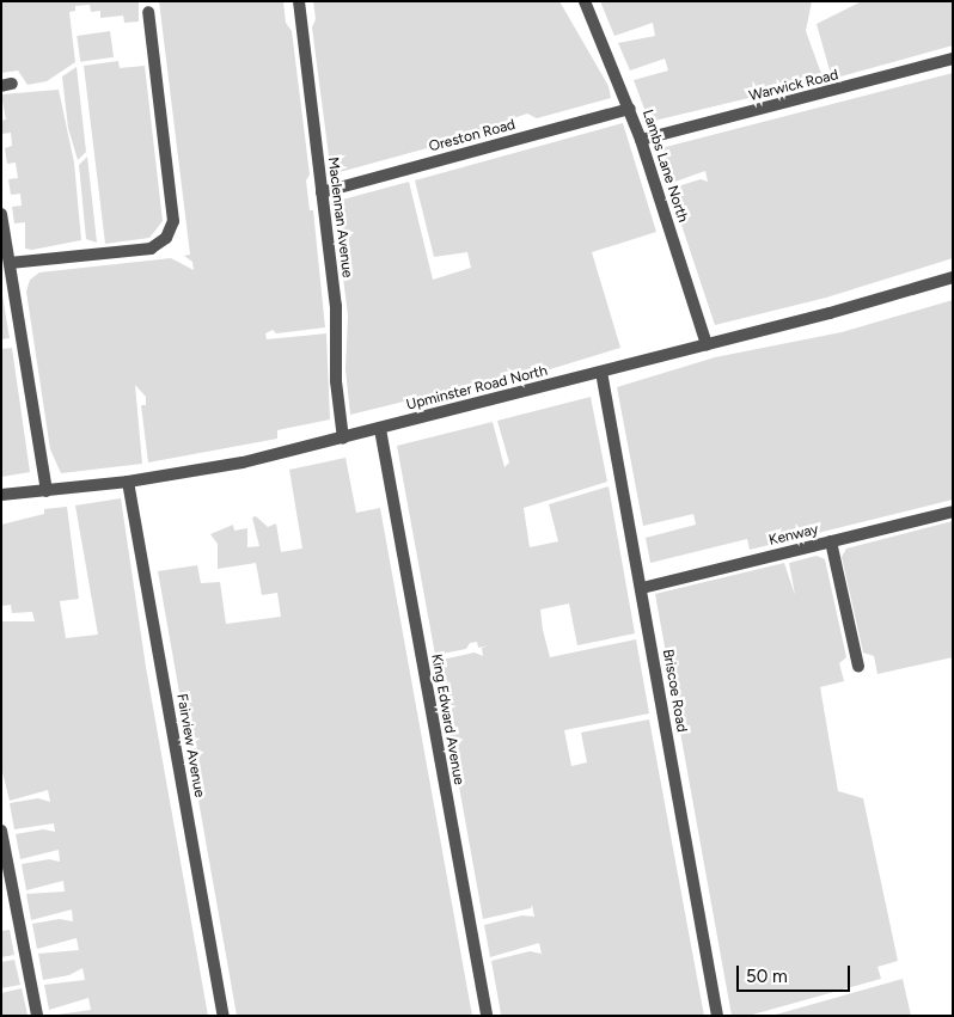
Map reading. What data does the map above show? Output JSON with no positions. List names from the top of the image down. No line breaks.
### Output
{"streets":{"street":["Warwick Road","Oreston Road","Lambs Lane North","Maclennan Avenue","Upminster Road North","Kenway","Briscoe Road","King Edward Avenue","Fairview Avenue"]},"crossings":[["Warwick Road","Lambs Lane North"],["Oreston Road","Lambs Lane North"],["Oreston Road","Maclennan Avenue"],["Lambs Lane North","Upminster Road North"],["Maclennan Avenue","Upminster Road North"],["Upminster Road North","Briscoe Road"],["Upminster Road North","King Edward Avenue"],["Upminster Road North","Fairview Avenue"],["Kenway","Briscoe Road"]],"scale_bar":"50 m"}
